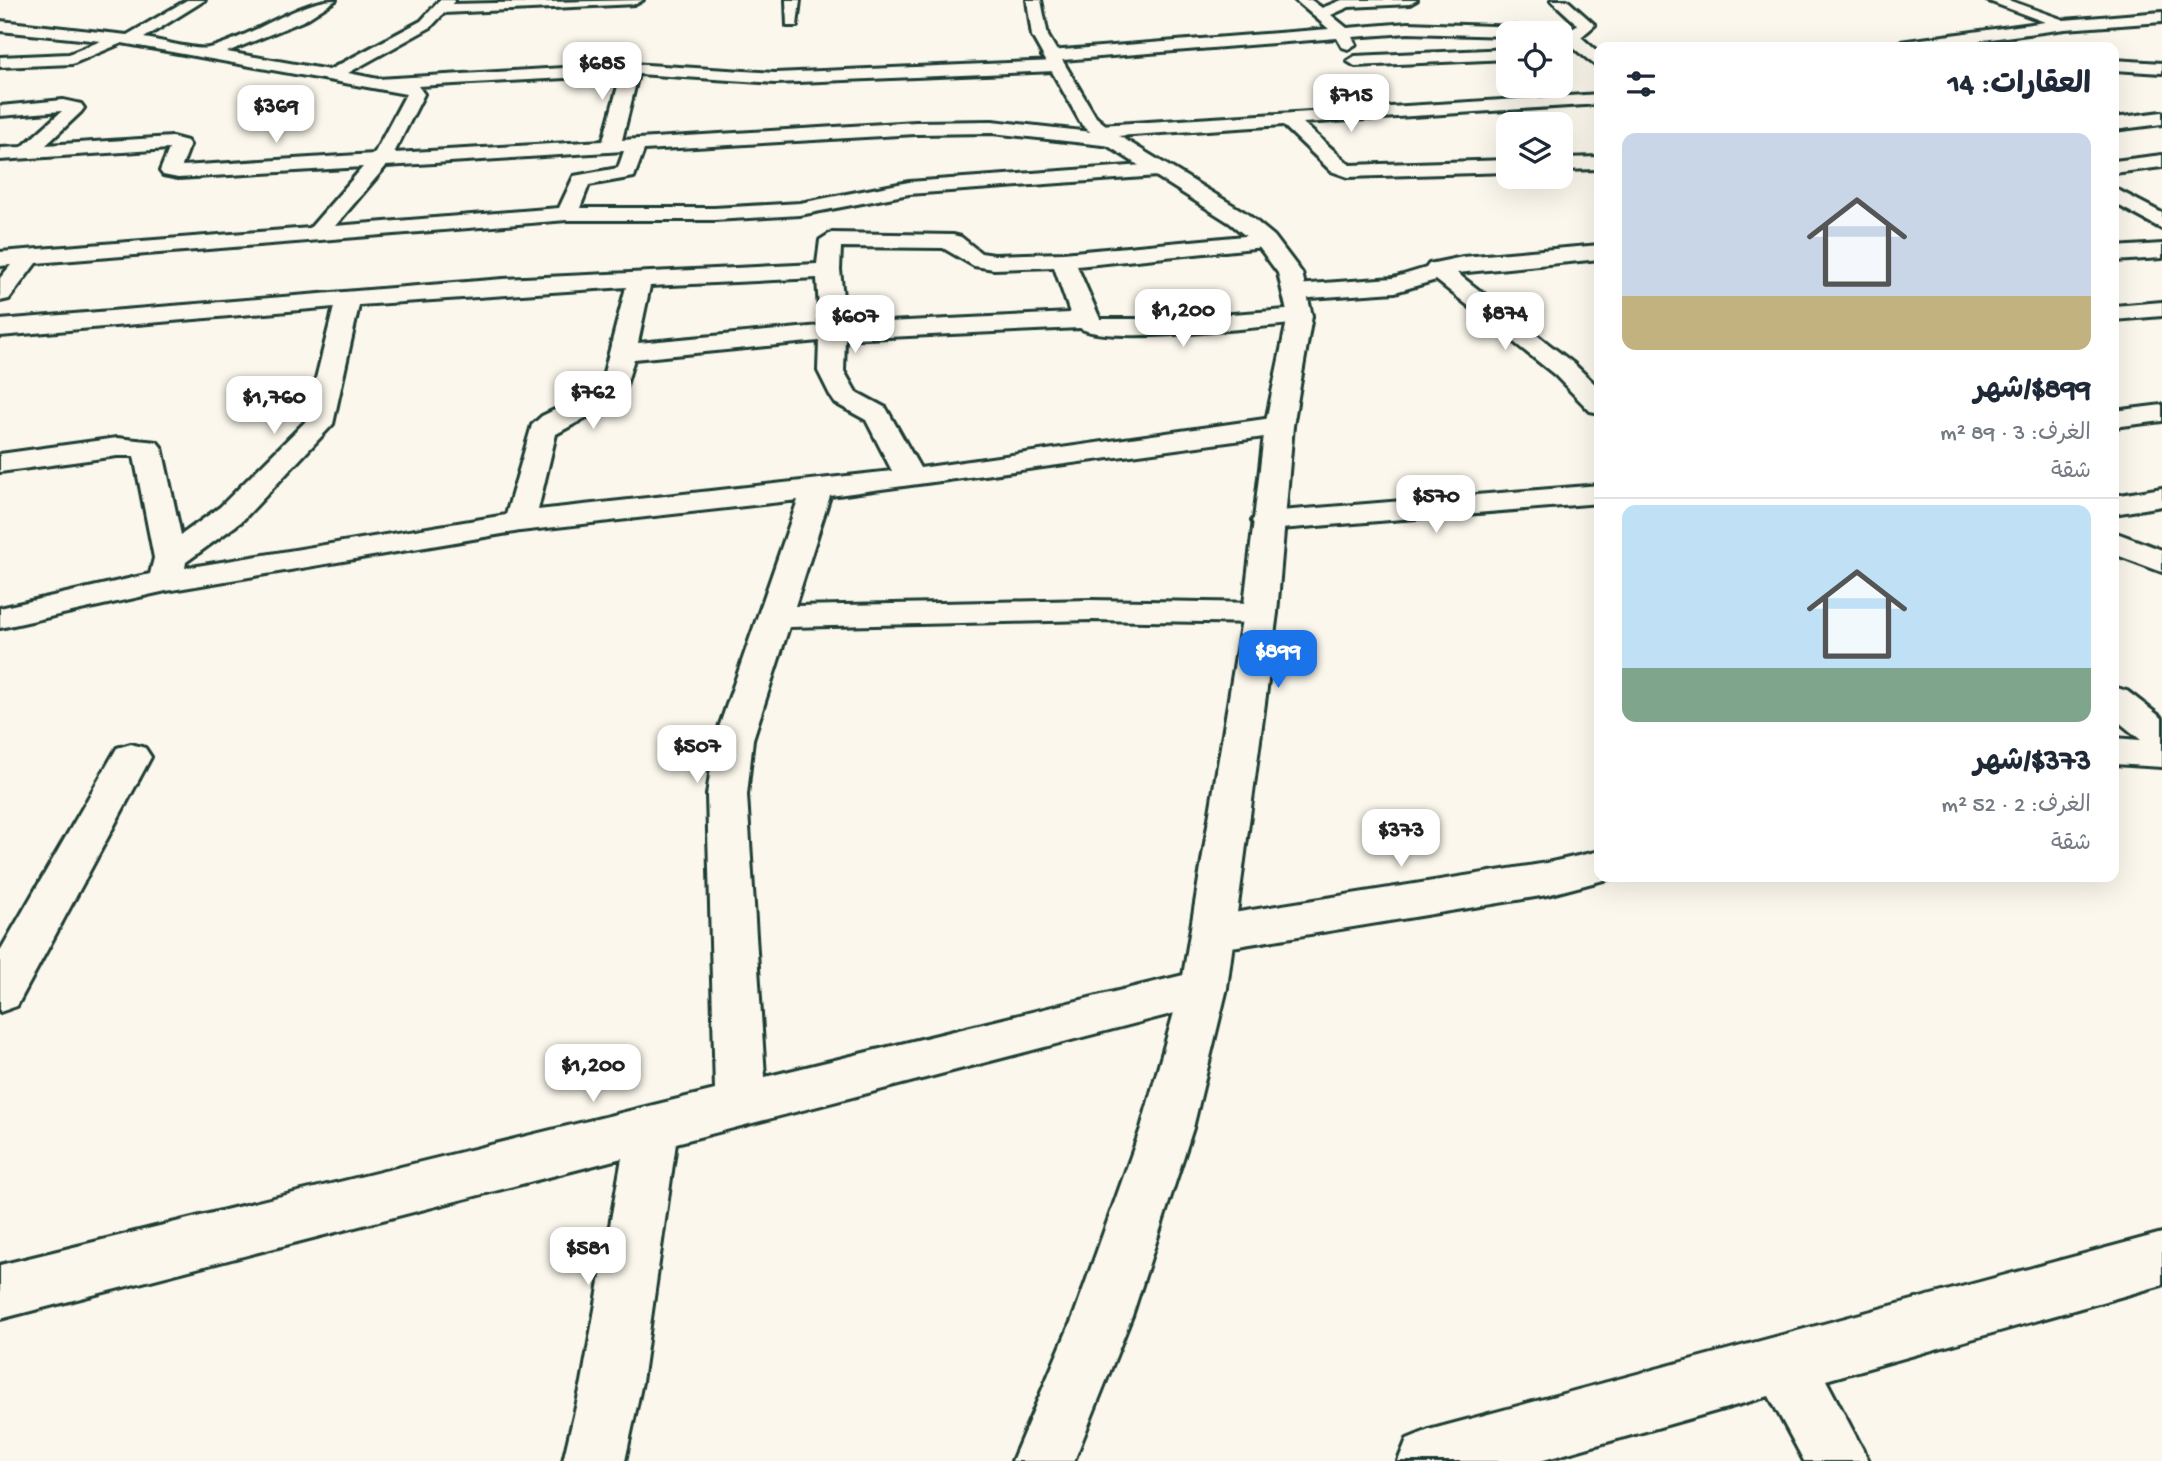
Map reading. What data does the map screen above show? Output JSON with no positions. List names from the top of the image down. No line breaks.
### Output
{"page":{"price":["$685","$715","$369","$1,200","$874","$607","$762","$1,760","$570","$899","$507","$373","$1,200","$581"],"heading":"العقارات: 14","list":[{"name":"$899/شهر","note":"الغرف: 3 · 89 m² · شقة"},{"name":"$373/شهر","note":"الغرف: 2 · 52 m² · شقة"}]}}
